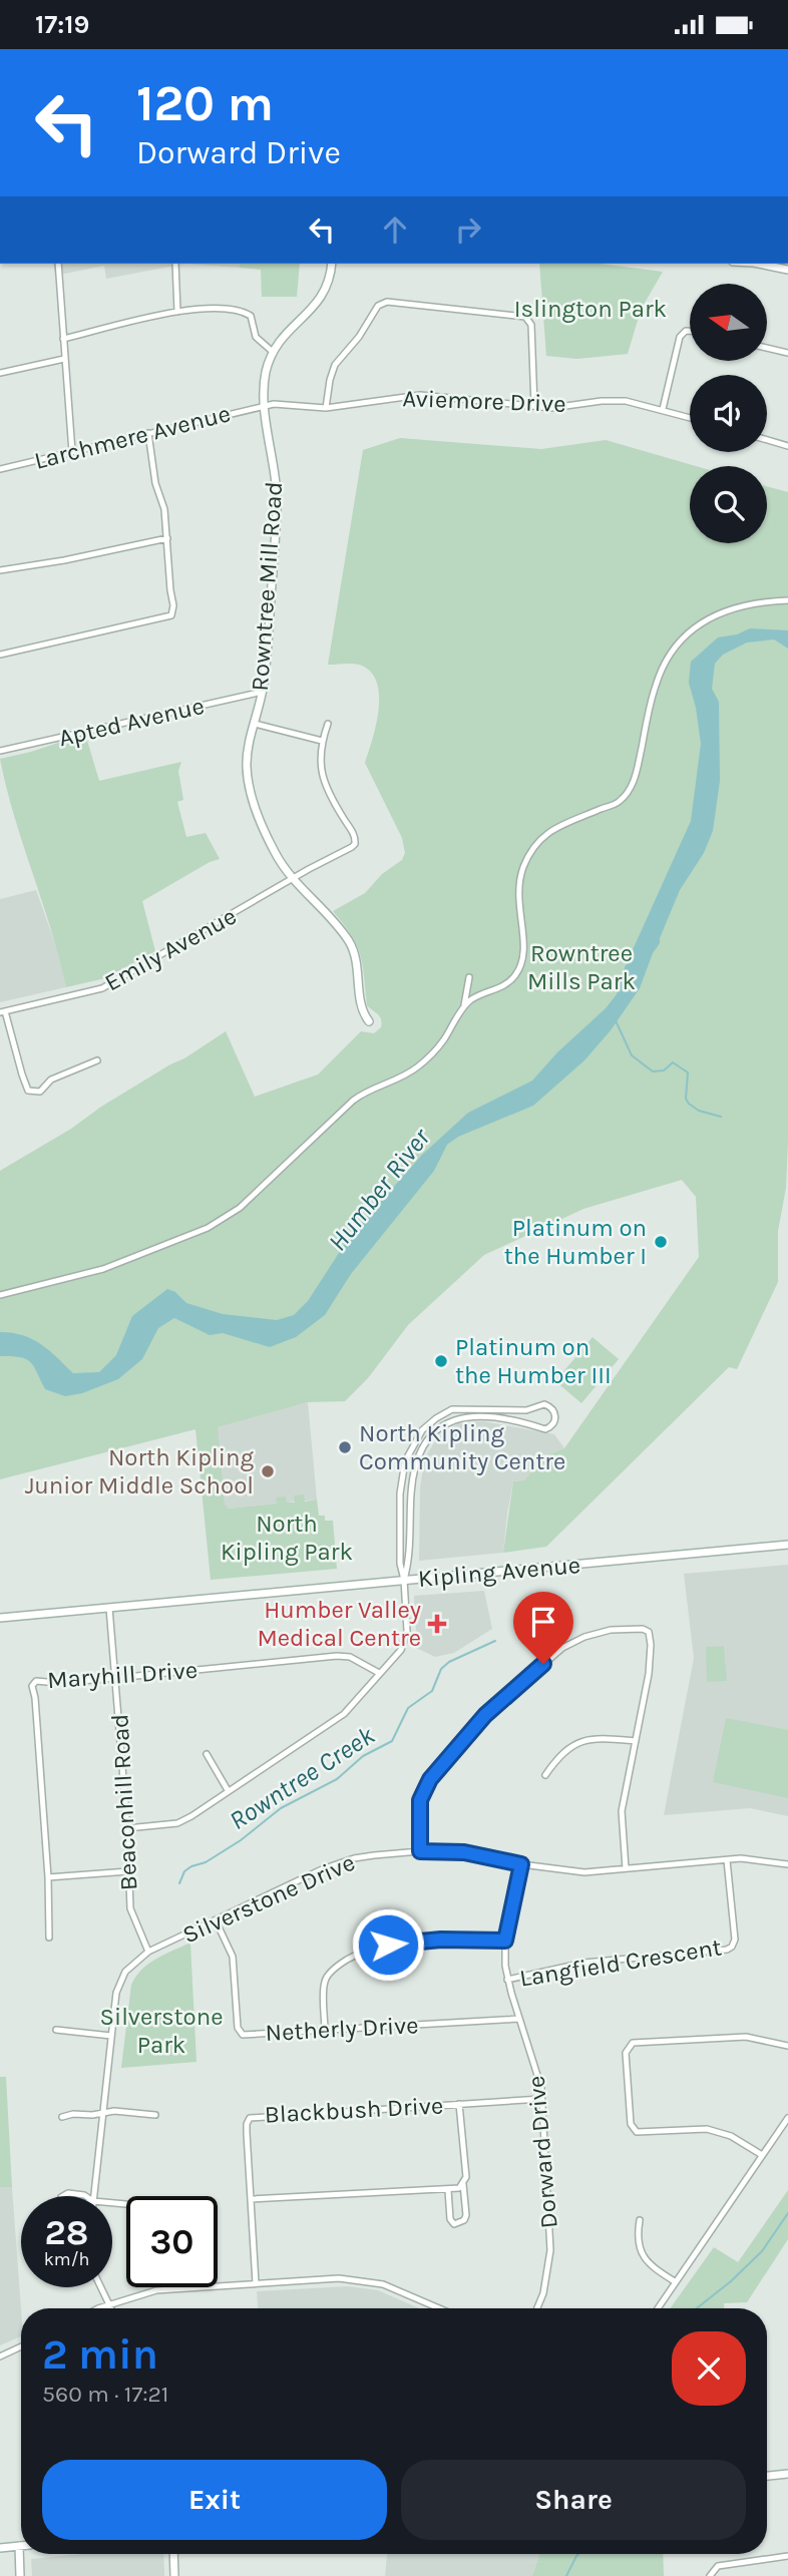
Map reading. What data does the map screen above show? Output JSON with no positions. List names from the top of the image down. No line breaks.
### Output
{"streets":{"main road":["Rowntree Mill Road","Kipling Avenue"],"street":["Aviemore Drive","Larchmere Avenue","Apted Avenue","Emily Avenue","Maryhill Drive","Beaconhill Road","Silverstone Drive","Langfield Crescent","Netherly Drive","Blackbush Drive","Dorward Drive"]},"crossings":[["Aviemore Drive","Larchmere Avenue"],["Aviemore Drive","Rowntree Mill Road"],["Larchmere Avenue","Rowntree Mill Road"],["Rowntree Mill Road","Apted Avenue"],["Rowntree Mill Road","Emily Avenue"],["Kipling Avenue","Beaconhill Road"],["Maryhill Drive","Beaconhill Road"],["Beaconhill Road","Silverstone Drive"],["Silverstone Drive","Langfield Crescent"],["Silverstone Drive","Netherly Drive"],["Silverstone Drive","Dorward Drive"],["Langfield Crescent","Dorward Drive"],["Netherly Drive","Dorward Drive"],["Blackbush Drive","Dorward Drive"]],"water":["Humber River","Rowntree Creek"],"parks":["Islington Park","Rowntree Mills Park","North Kipling Park","Silverstone Park"],"places":{"other":["Platinum on the Humber I","Platinum on the Humber III","North Kipling Community Centre","North Kipling Junior Middle School"],"health":["Humber Valley Medical Centre"]},"north":"left","page":{"status":"17:19","turn":["120 m","Dorward Drive"],"speed":"28 km/h","limit":"30","heading":["2 min","560 m · 17:21"],"buttons":["Exit","Share"]}}
